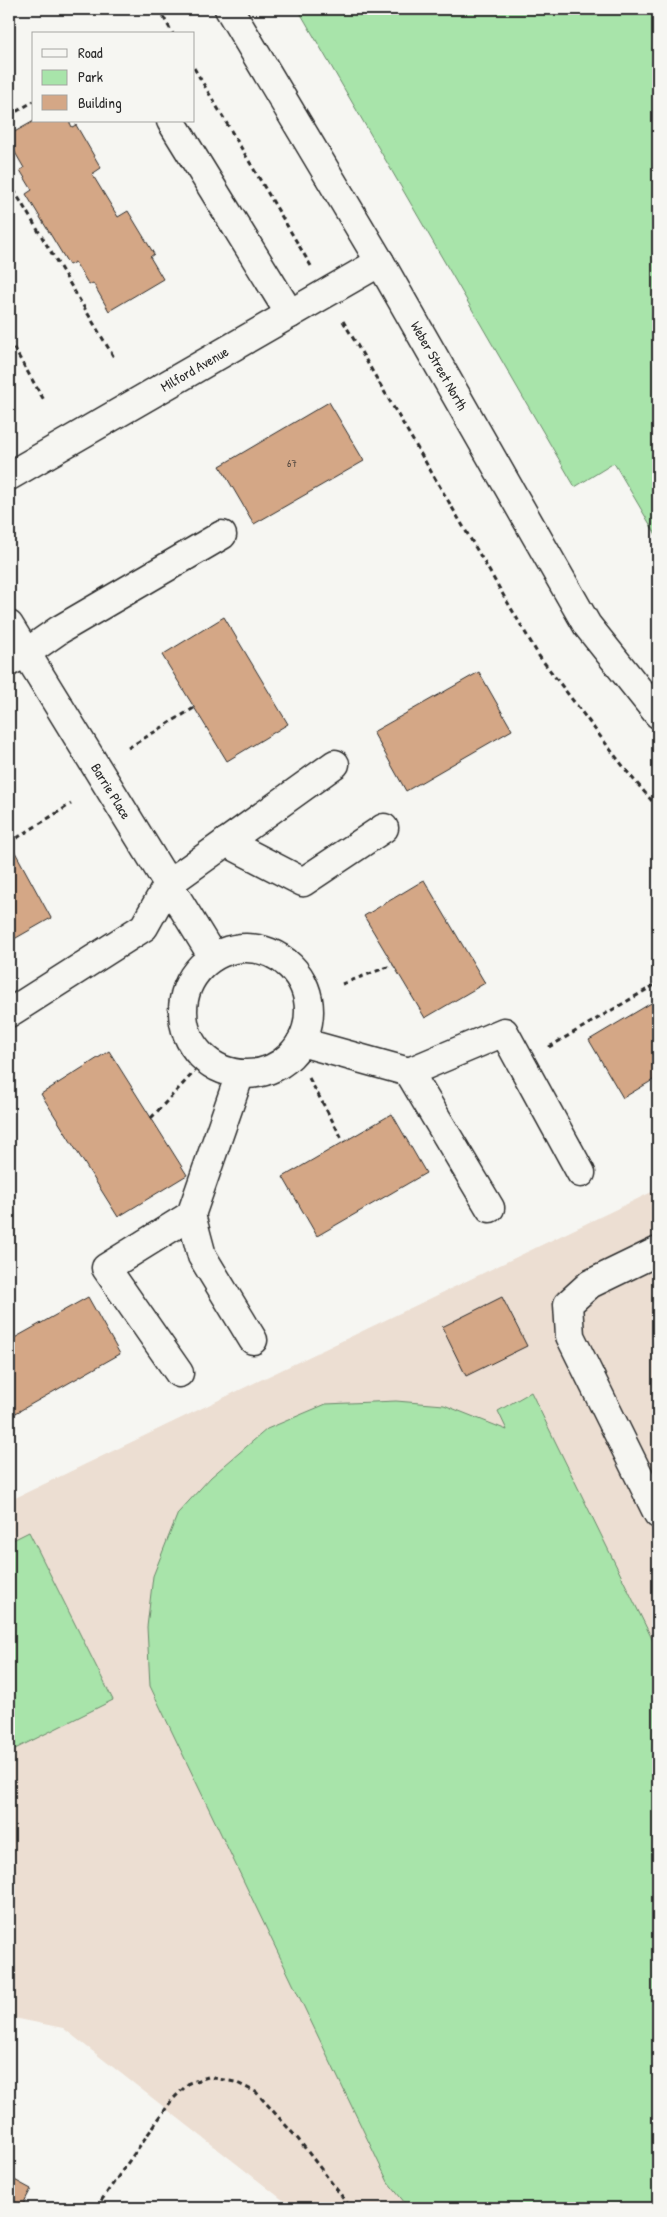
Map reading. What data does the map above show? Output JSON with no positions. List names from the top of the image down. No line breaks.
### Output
{"streets":{"street":["Weber Street North","Milford Avenue","Barrie Place"]},"crossings":[["Weber Street North","Milford Avenue"]],"house_numbers":["67"],"legend":["Road","Park","Building"]}
